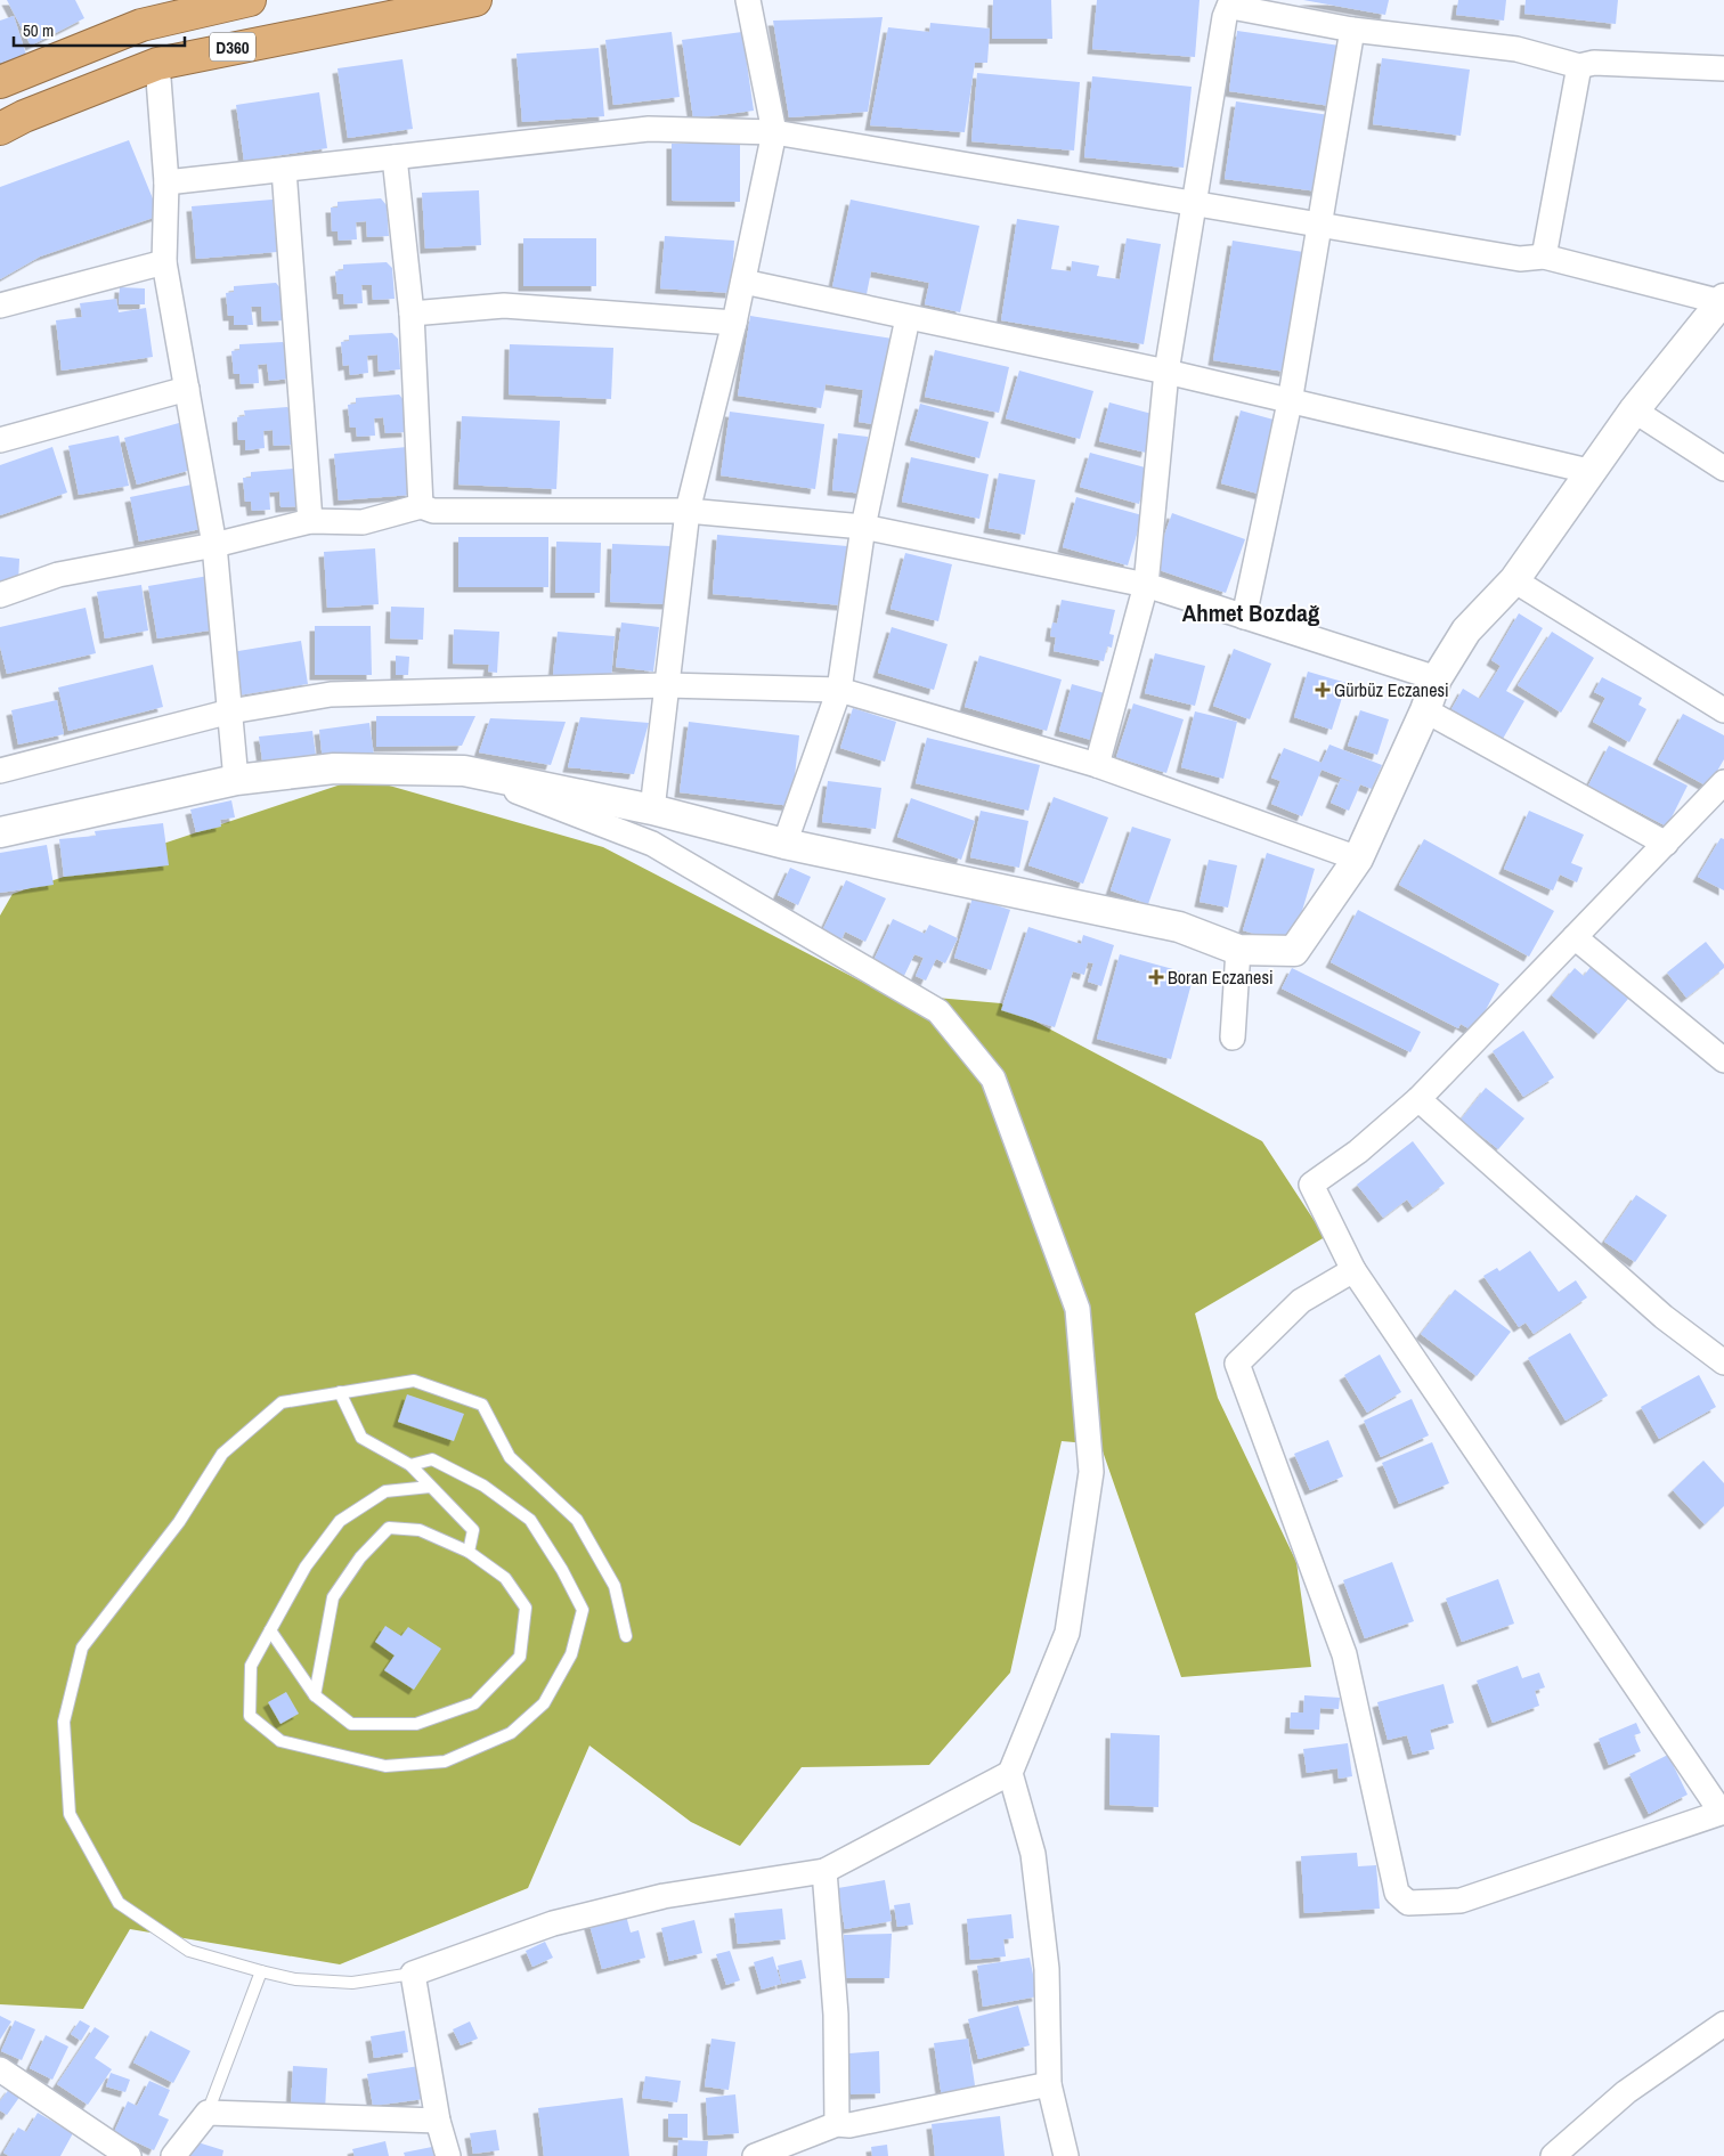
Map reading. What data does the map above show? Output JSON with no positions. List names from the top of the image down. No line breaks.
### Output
{"streets":{"highway":["D360"]},"districts":["Ahmet Bozdağ"],"places":{"health":["Gürbüz Eczanesi","Boran Eczanesi"]},"scale_bar":"50 m"}
